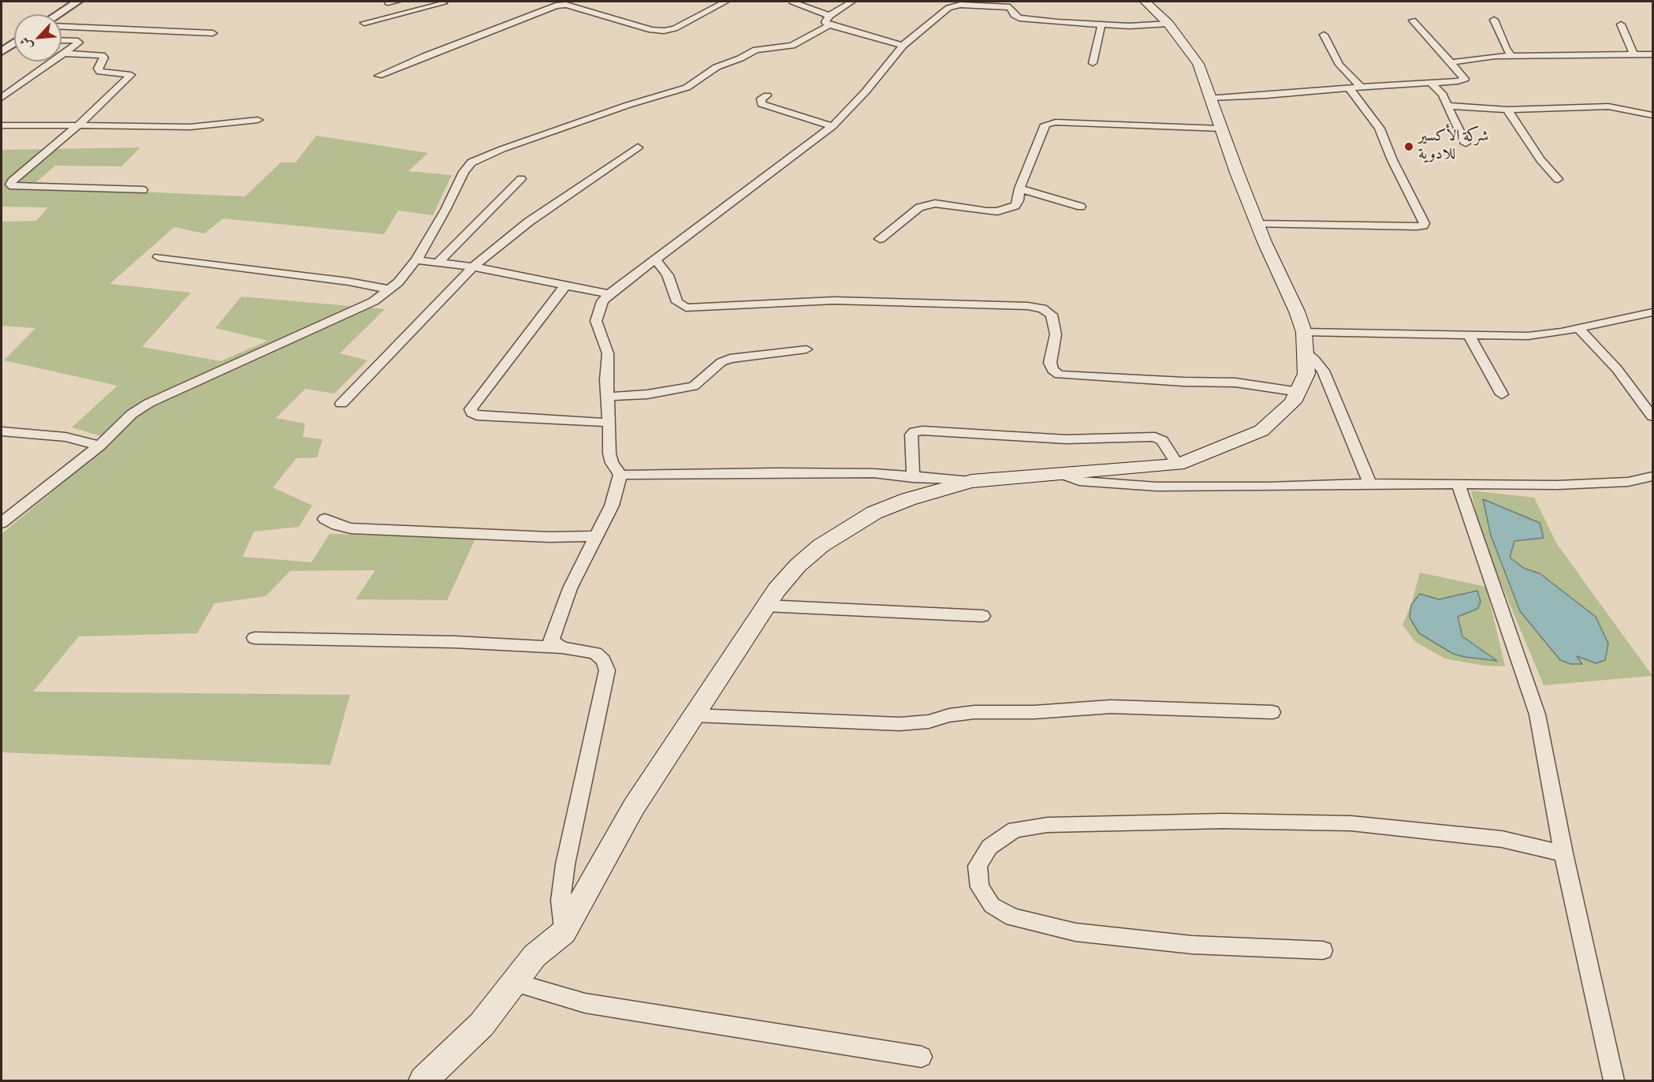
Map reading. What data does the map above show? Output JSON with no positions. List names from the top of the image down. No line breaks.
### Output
{"places":["شركة الأكسير للادوية"],"north":"bottom left"}
